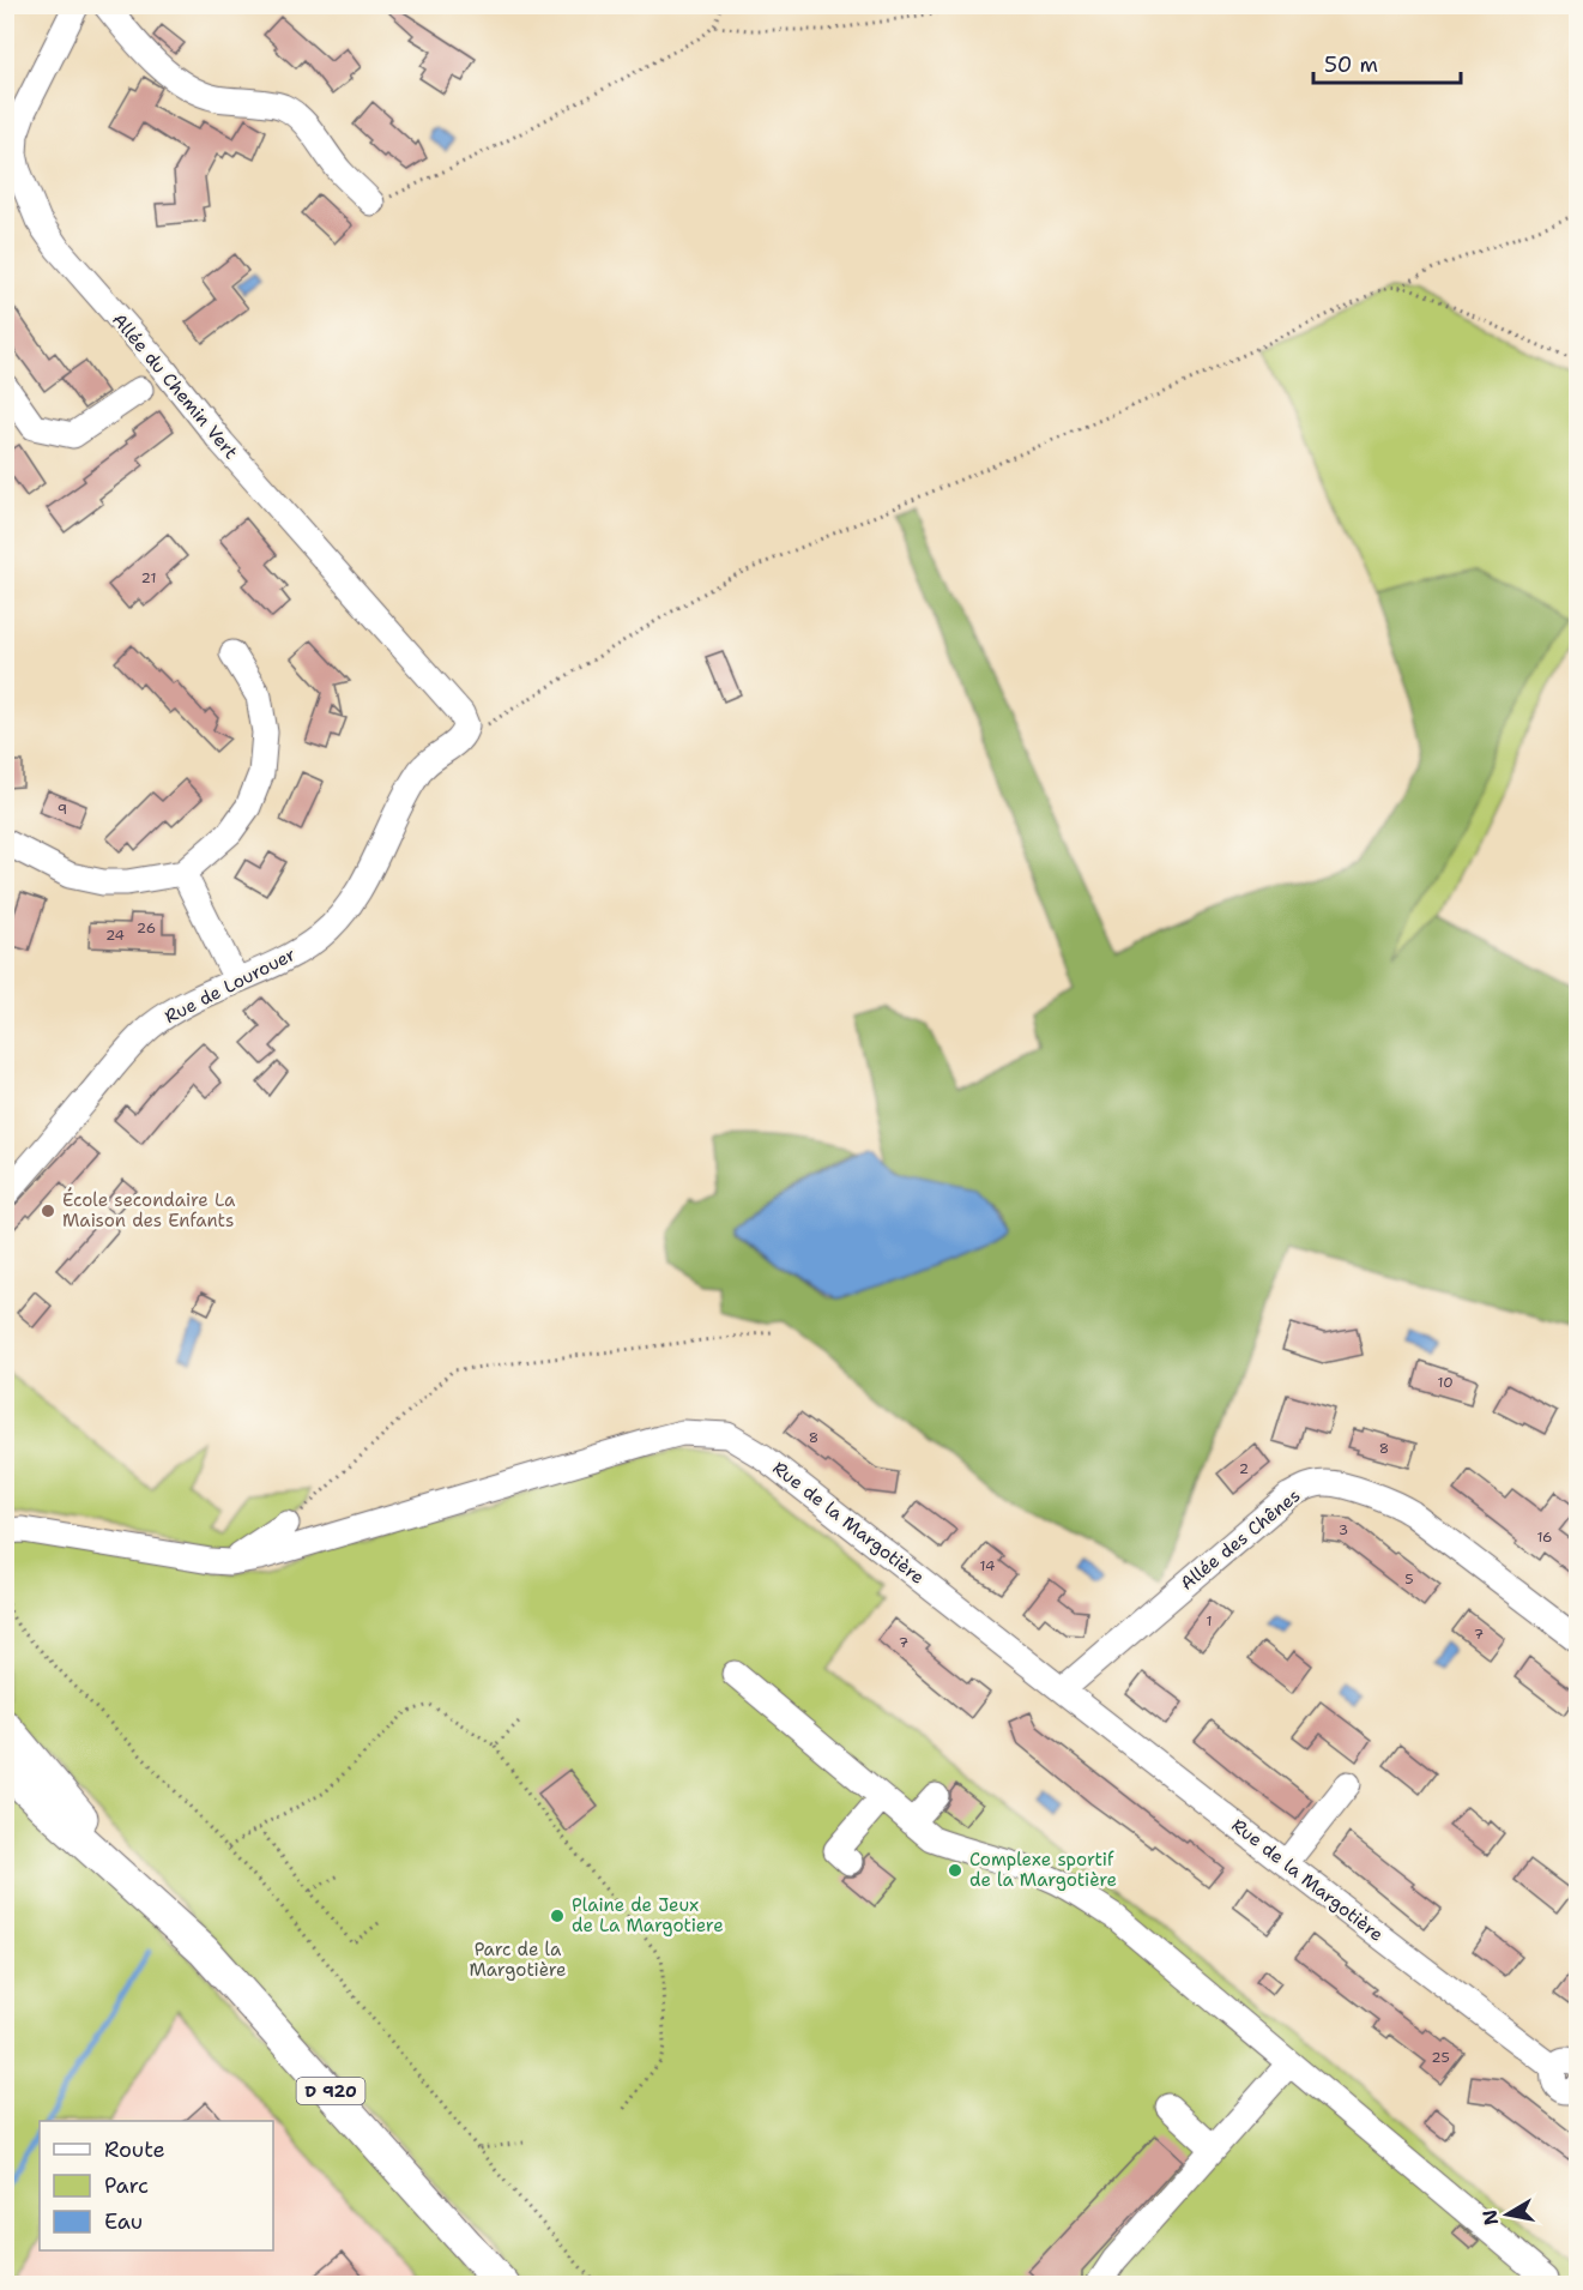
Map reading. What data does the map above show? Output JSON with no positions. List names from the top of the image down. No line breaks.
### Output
{"streets":{"main road":["D 920"],"street":["Allée du Chemin Vert","Rue de Lourouer","Rue de la Margotière","Allée des Chênes"]},"crossings":[["Allée du Chemin Vert","Rue de Lourouer"],["Rue de la Margotière","Allée des Chênes"]],"parks":["Parc de la Margotière"],"places":["École secondaire La Maison des Enfants","Complexe sportif de la Margotière","Plaine de Jeux de La Margotiere"],"house_numbers":["21","9","26","24","10","8","8","2","3","16","14","5","1","7","7","25"],"legend":["Route","Parc","Eau"],"scale_bar":"50 m","north":"left"}
